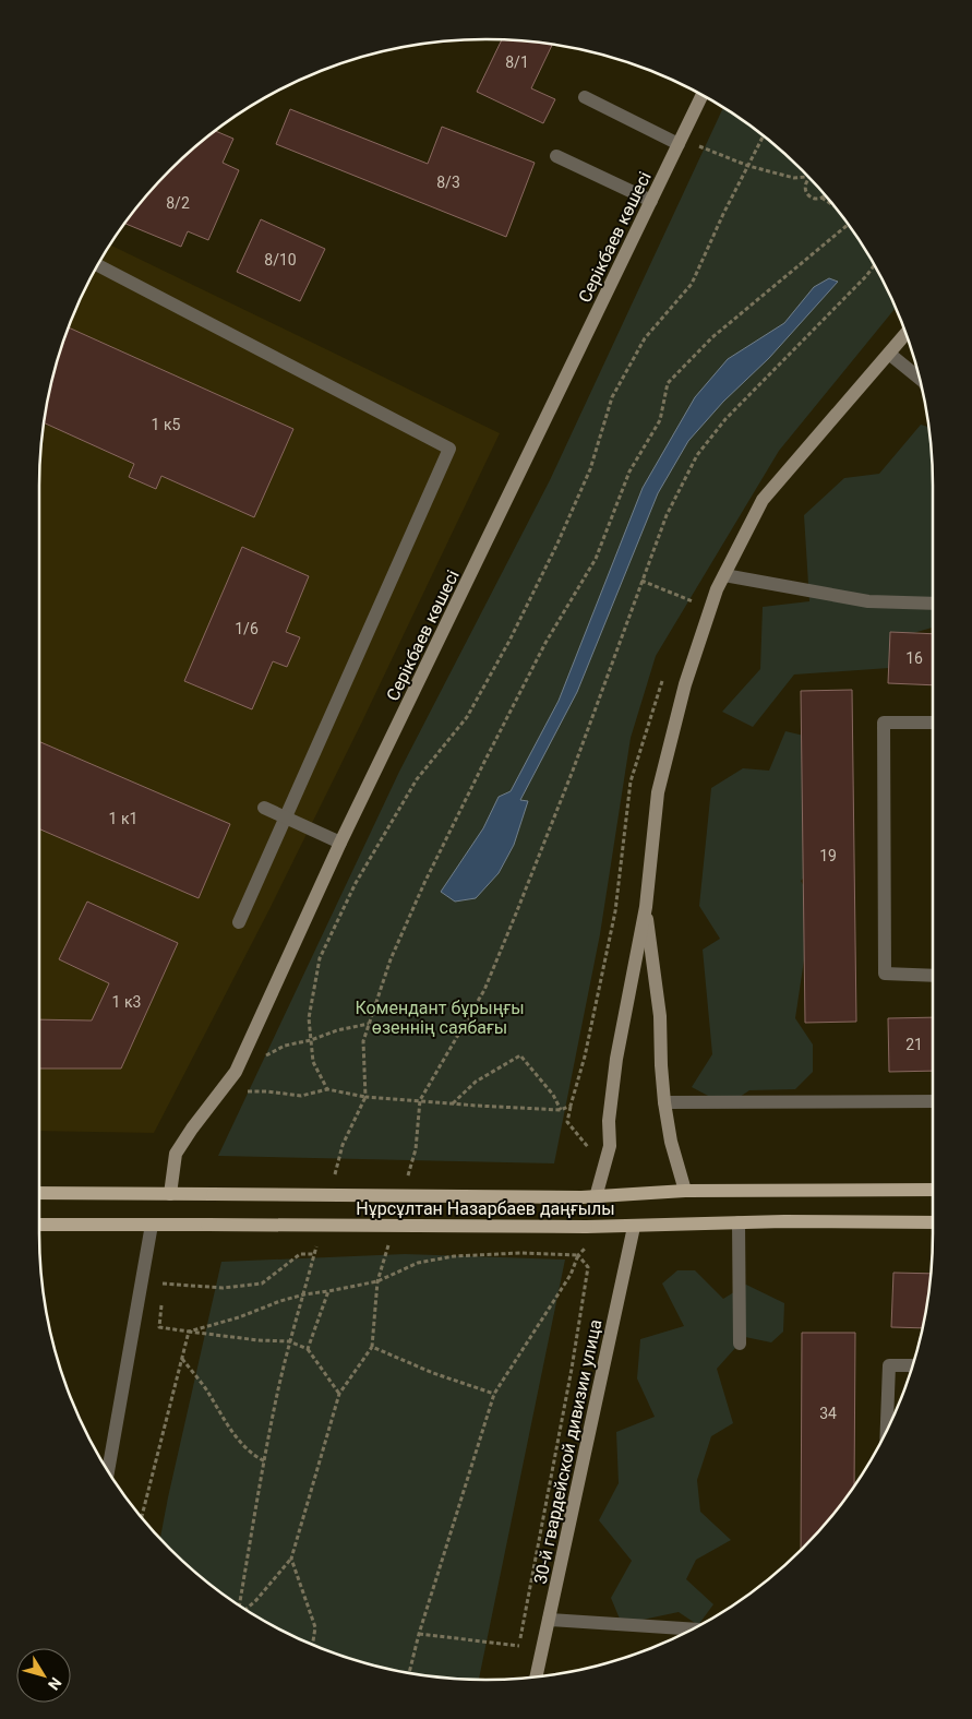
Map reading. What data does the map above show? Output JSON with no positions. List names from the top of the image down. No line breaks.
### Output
{"streets":{"main road":["Нұрсұлтан Назарбаев даңғылы"],"street":["Серікбаев көшесі","30-й гвардейской дивизии улица"]},"crossings":[["Серікбаев көшесі","Нұрсұлтан Назарбаев даңғылы"],["Нұрсұлтан Назарбаев даңғылы","30-й гвардейской дивизии улица"]],"parks":["Комендант бұрыңғы өзеннің саябағы"],"house_numbers":["8/1","8/3","8/2","8/10","1 к5","1/6","16","1 к1","19","1 к3","21","34"],"north":"bottom right"}
